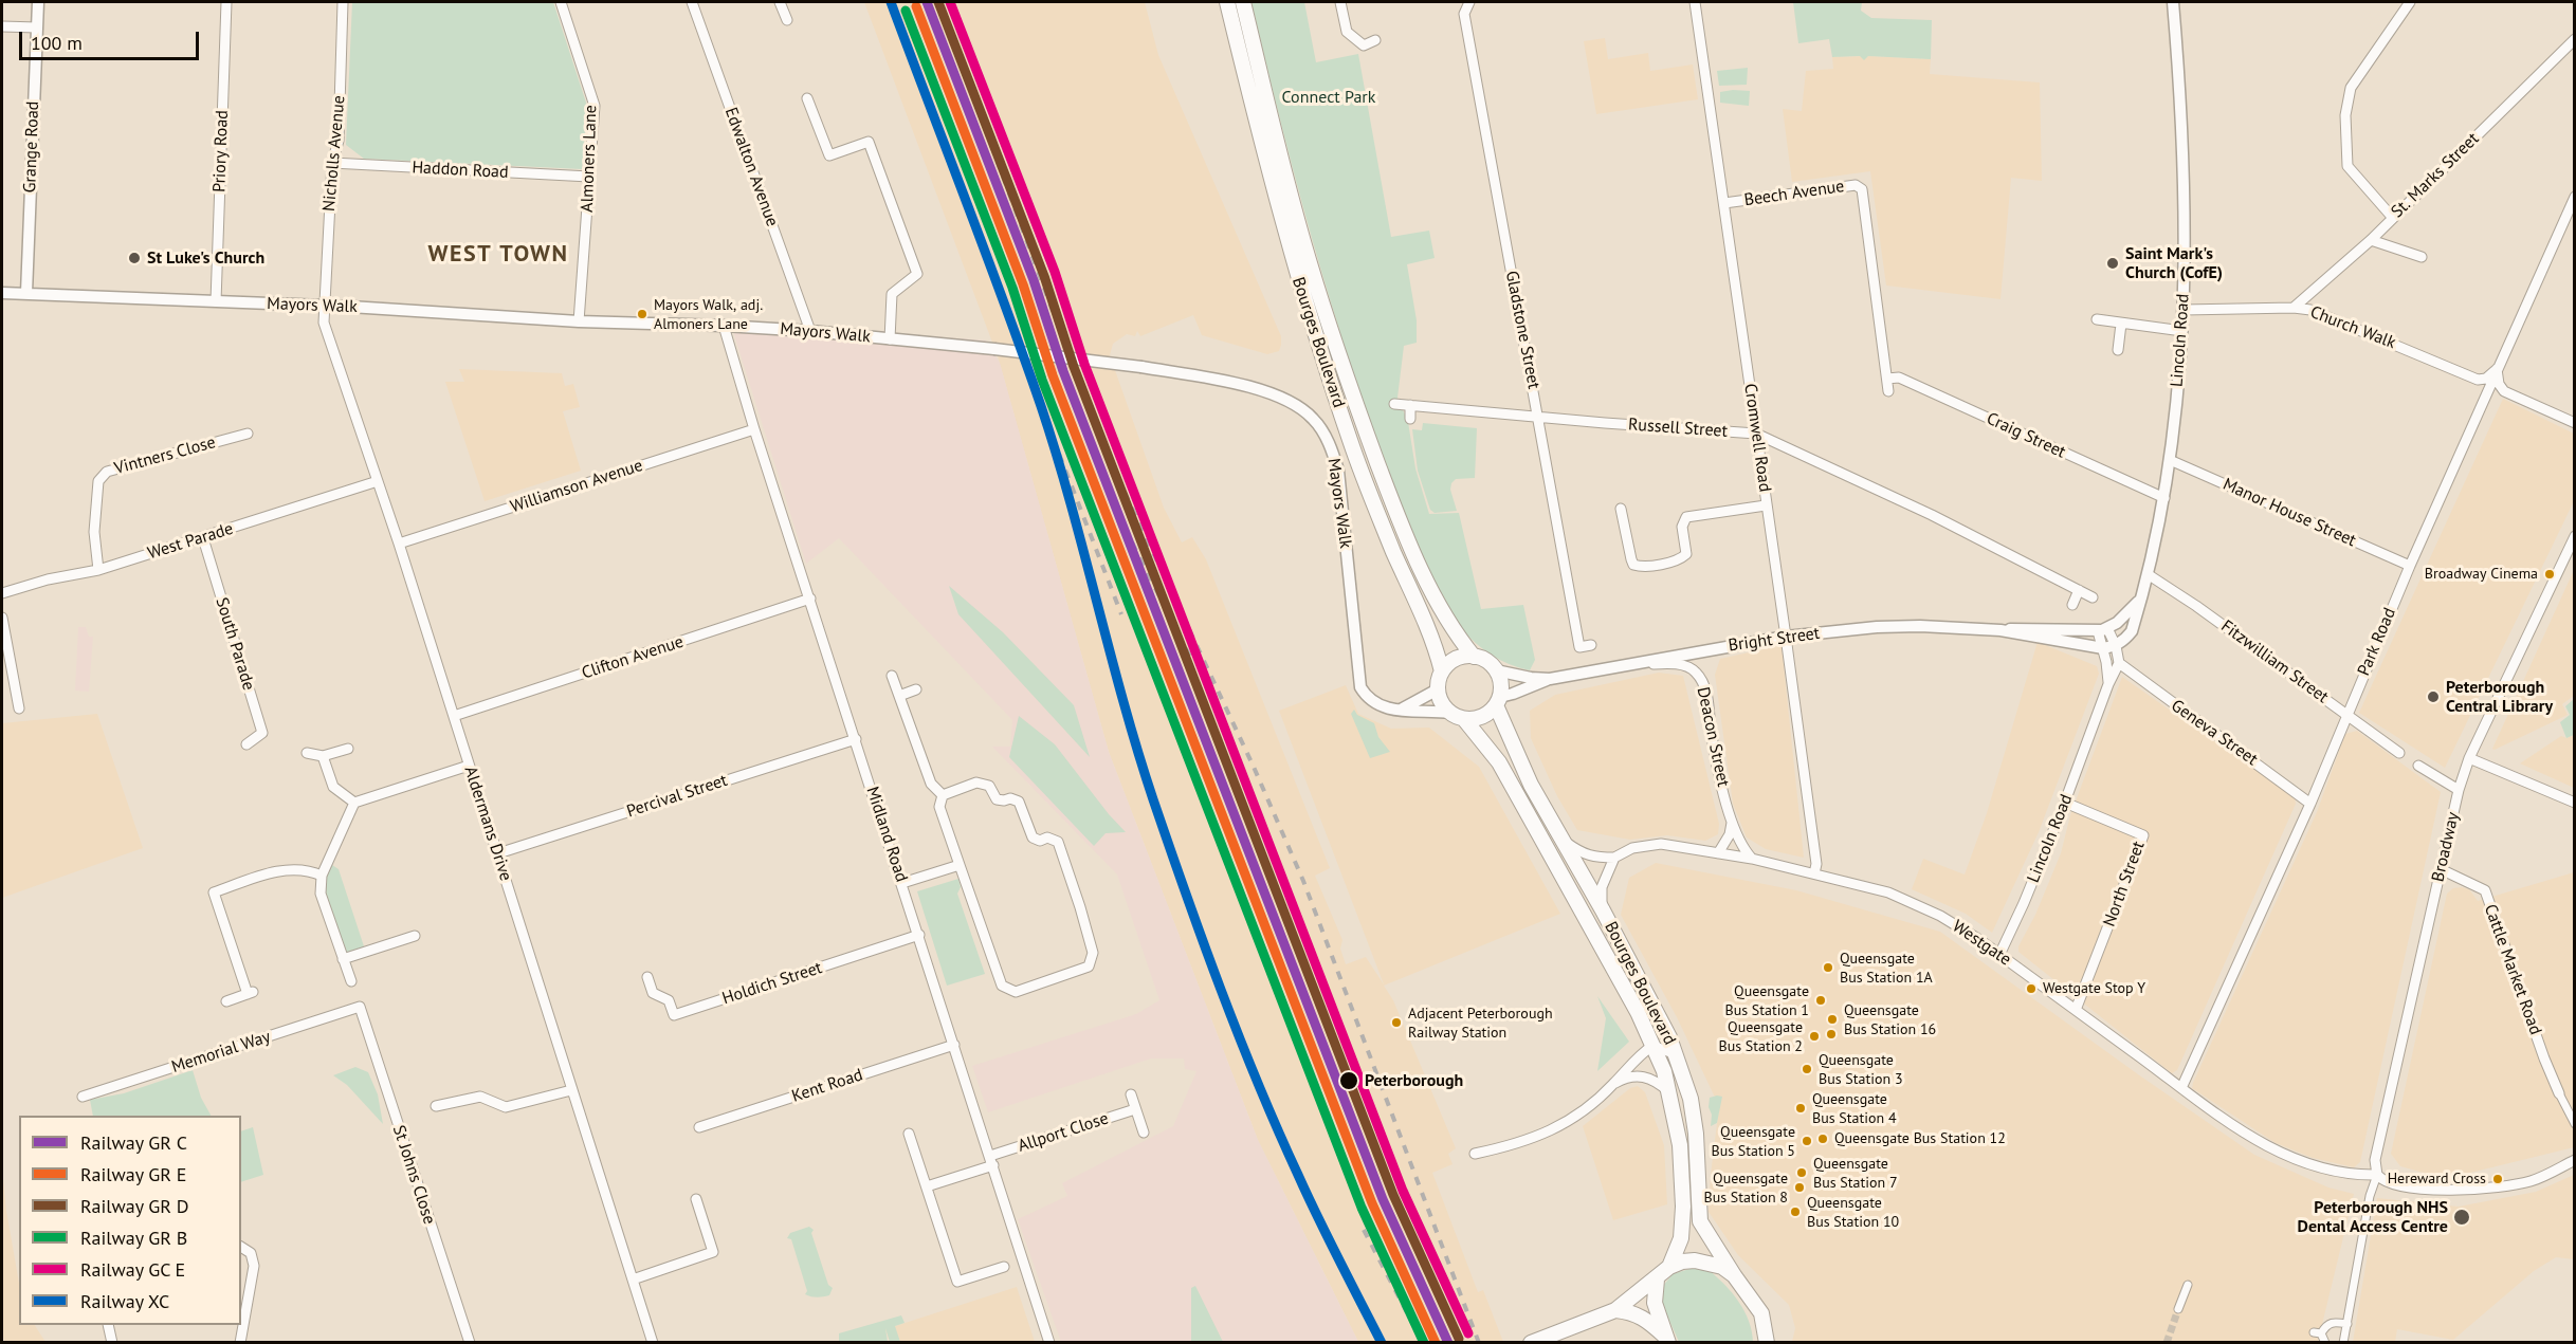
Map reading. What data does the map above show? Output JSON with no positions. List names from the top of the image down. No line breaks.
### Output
{"streets":{"main road":["Bourges Boulevard"],"street":["Grange Road","Priory Road","Nicholls Avenue","Almoners Lane","Edwalton Avenue","Haddon Road","St. Marks Street","Beech Avenue","Mayors Walk","Church Walk","Gladstone Street","Lincoln Road","Russell Street","Craig Street","Cromwell Road","Vintners Close","Williamson Avenue","Manor House Street","West Parade","Bright Street","Park Road","South Parade","Clifton Avenue","Fitzwilliam Street","Geneva Street","Deacon Street","Percival Street","Aldermans Drive","Midland Road","Broadway","North Street","Westgate","Cattle Market Road","Holdich Street","Memorial Way","Kent Road","Allport Close","St Johns Close"]},"crossings":[["Grange Road","Mayors Walk"],["Priory Road","Mayors Walk"],["Nicholls Avenue","Haddon Road"],["Nicholls Avenue","Mayors Walk"],["Nicholls Avenue","Aldermans Drive"],["Almoners Lane","Haddon Road"],["Almoners Lane","Mayors Walk"],["Edwalton Avenue","Mayors Walk"],["St. Marks Street","Church Walk"],["Beech Avenue","Craig Street"],["Beech Avenue","Cromwell Road"],["Mayors Walk","Bourges Boulevard"],["Mayors Walk","Bright Street"],["Mayors Walk","Aldermans Drive"],["Mayors Walk","Midland Road"],["Church Walk","Lincoln Road"],["Gladstone Street","Russell Street"],["Lincoln Road","Craig Street"],["Lincoln Road","Manor House Street"],["Lincoln Road","Bright Street"],["Lincoln Road","Fitzwilliam Street"],["Lincoln Road","Geneva Street"],["Lincoln Road","North Street"],["Lincoln Road","Westgate"],["Bourges Boulevard","Bright Street"],["Bourges Boulevard","Westgate"],["Russell Street","Cromwell Road"],["Cromwell Road","Bright Street"],["Cromwell Road","Westgate"],["Vintners Close","West Parade"],["Williamson Avenue","Aldermans Drive"],["Williamson Avenue","Midland Road"],["Manor House Street","Park Road"],["West Parade","South Parade"],["West Parade","Aldermans Drive"],["Bright Street","Deacon Street"],["Park Road","Fitzwilliam Street"],["Park Road","Geneva Street"],["Park Road","Westgate"],["Clifton Avenue","Aldermans Drive"],["Clifton Avenue","Midland Road"],["Deacon Street","Westgate"],["Percival Street","Aldermans Drive"],["Percival Street","Midland Road"],["Midland Road","Holdich Street"],["Midland Road","Kent Road"],["Midland Road","Allport Close"],["Broadway","Westgate"],["Broadway","Cattle Market Road"],["North Street","Westgate"],["Memorial Way","St Johns Close"]],"districts":["WEST TOWN"],"parks":["Connect Park"],"places":["St Luke's Church","Saint Mark's Church (CofE)","Mayors Walk, adj. Almoners Lane","Broadway Cinema","Peterborough Central Library","Queensgate Bus Station 1A","Westgate Stop Y","Queensgate Bus Station 1","Queensgate Bus Station 16","Adjacent Peterborough Railway Station","Queensgate Bus Station 2","Queensgate Bus Station 3","Peterborough","Queensgate Bus Station 4","Queensgate Bus Station 12","Queensgate Bus Station 5","Queensgate Bus Station 7","Hereward Cross","Queensgate Bus Station 8","Queensgate Bus Station 10","Peterborough NHS Dental Access Centre"],"lines":["rail line XC"],"legend":["Railway GR C","Railway GR E","Railway GR D","Railway GR B","Railway GC E","Railway XC"],"scale_bar":"100 m"}
